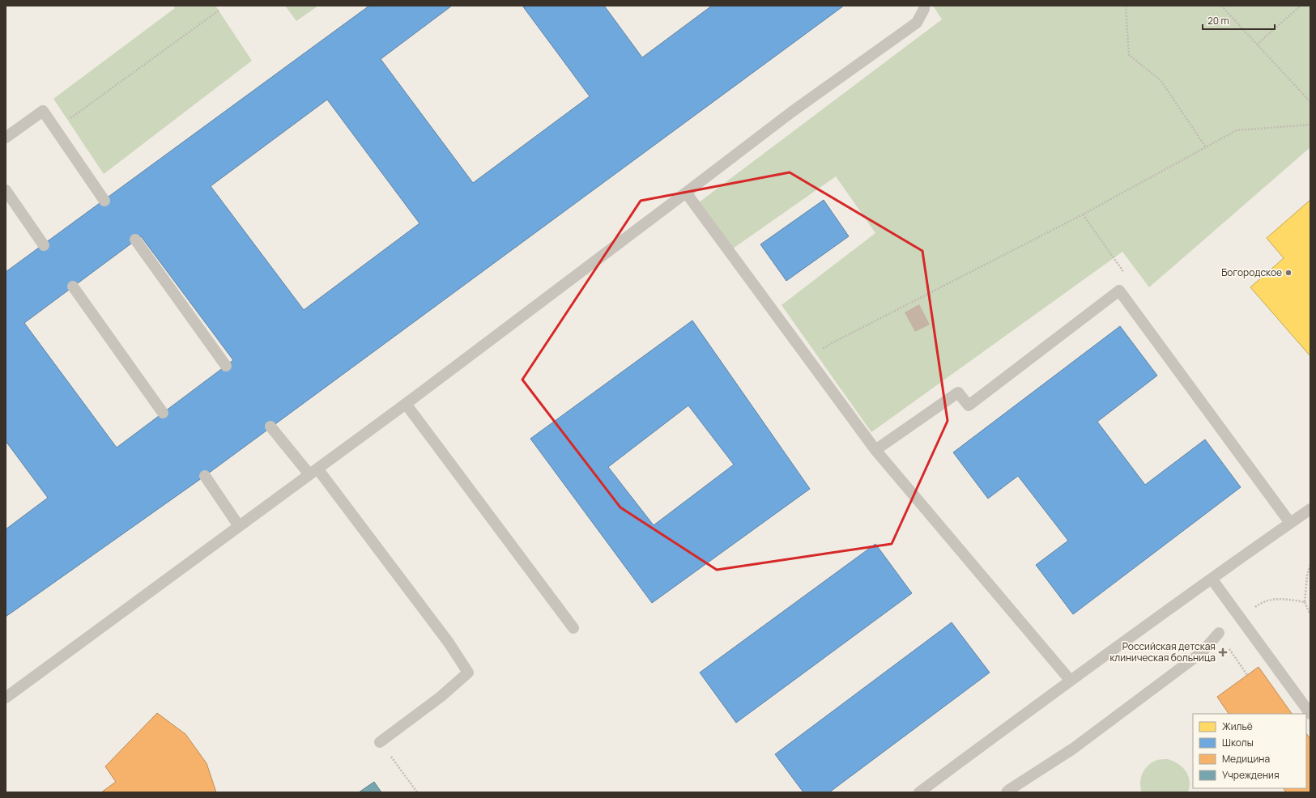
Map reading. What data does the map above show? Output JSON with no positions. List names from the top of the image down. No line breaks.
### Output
{"places":{"other":["Богородское"],"health":["Российская детская клиническая больница"]},"legend":["Жильё","Школы","Медицина","Учреждения"],"scale_bar":"20 m"}
